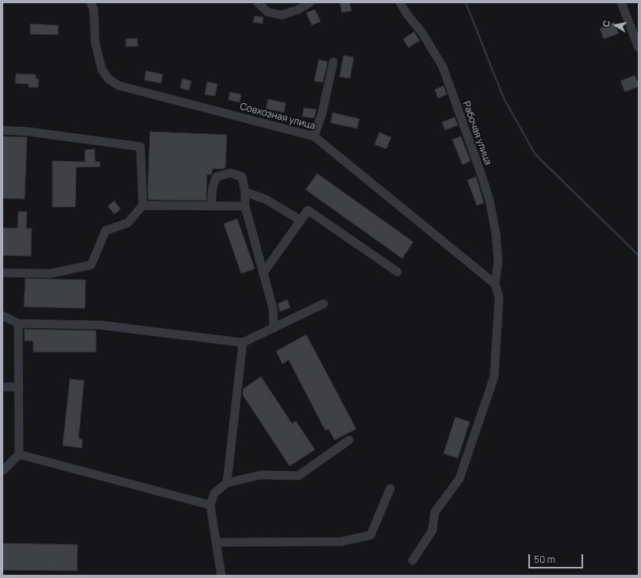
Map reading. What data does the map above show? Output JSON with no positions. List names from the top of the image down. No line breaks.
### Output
{"streets":{"street":["Совхозная улица","Рабочая улица"]},"crossings":[["Совхозная улица","Рабочая улица"]],"scale_bar":"50 m","north":"left"}
